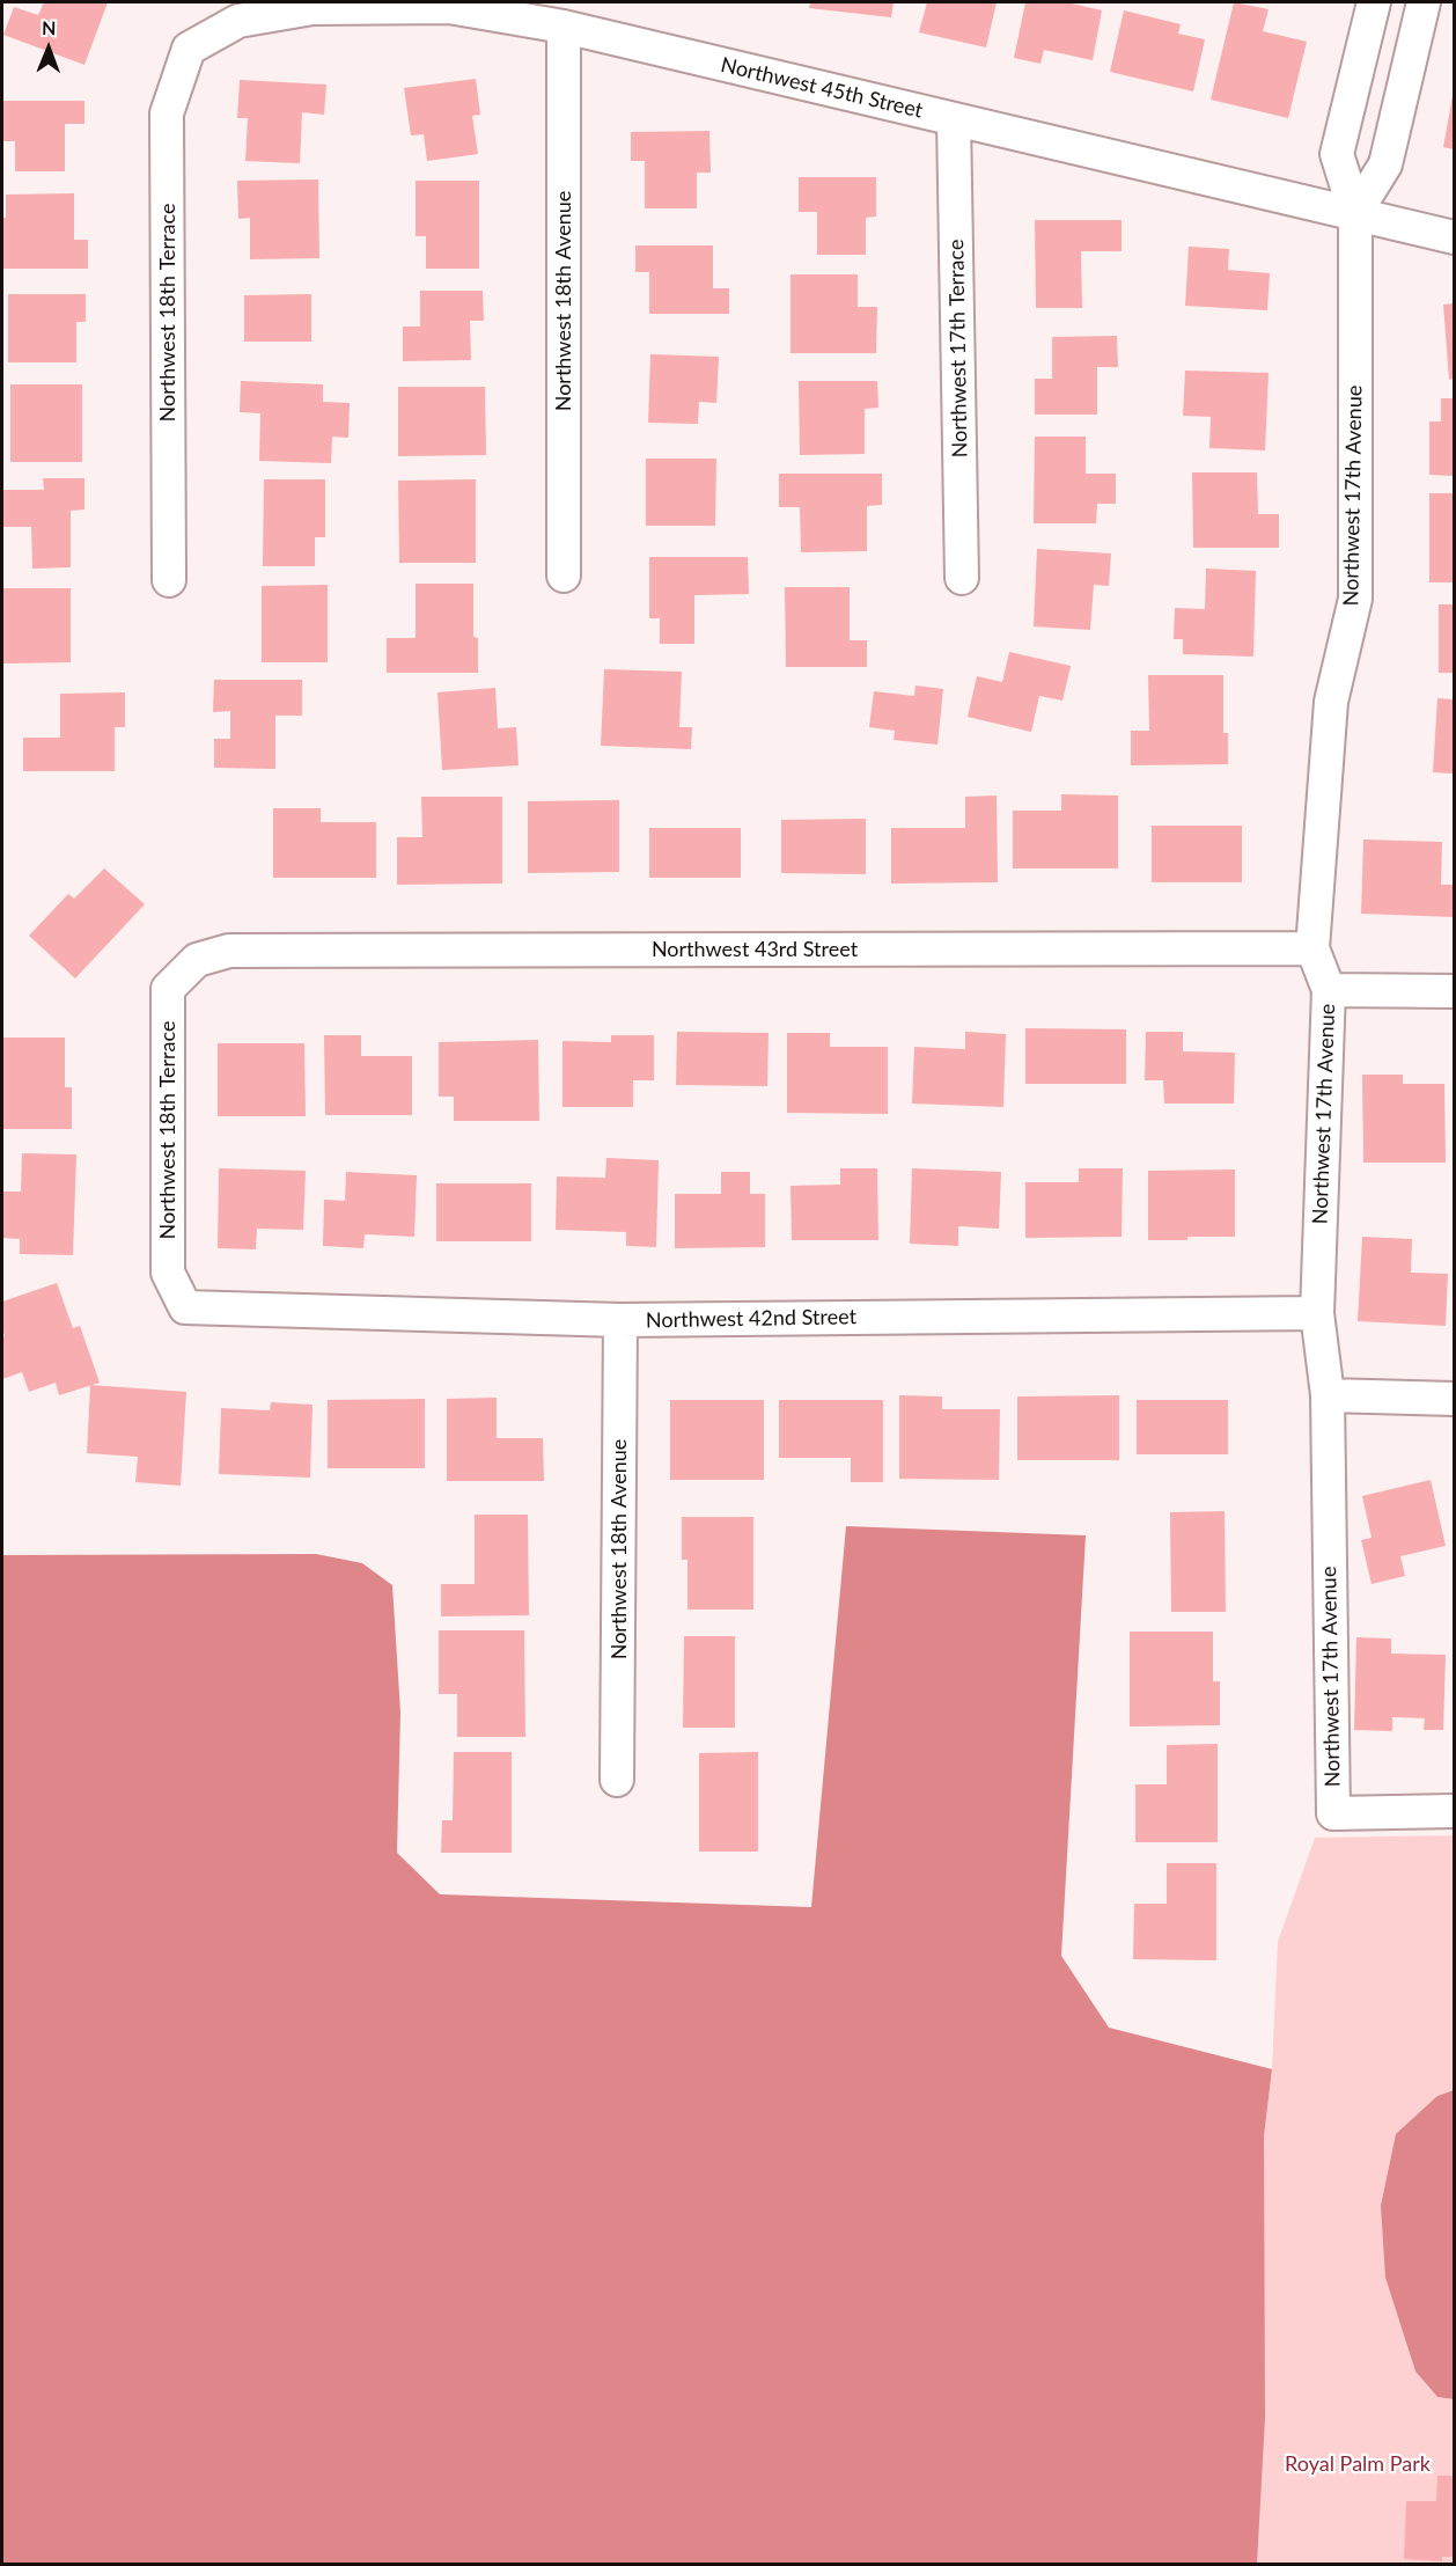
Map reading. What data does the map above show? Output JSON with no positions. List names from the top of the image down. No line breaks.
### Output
{"streets":{"street":["Northwest 45th Street","Northwest 18th Avenue","Northwest 18th Terrace","Northwest 17th Terrace","Northwest 17th Avenue","Northwest 43rd Street","Northwest 42nd Street"]},"crossings":[["Northwest 45th Street","Northwest 18th Avenue"],["Northwest 45th Street","Northwest 18th Terrace"],["Northwest 45th Street","Northwest 17th Terrace"],["Northwest 45th Street","Northwest 17th Avenue"],["Northwest 18th Avenue","Northwest 42nd Street"],["Northwest 18th Terrace","Northwest 43rd Street"],["Northwest 18th Terrace","Northwest 42nd Street"],["Northwest 17th Avenue","Northwest 43rd Street"],["Northwest 17th Avenue","Northwest 42nd Street"]],"parks":["Royal Palm Park"],"north":"top"}
